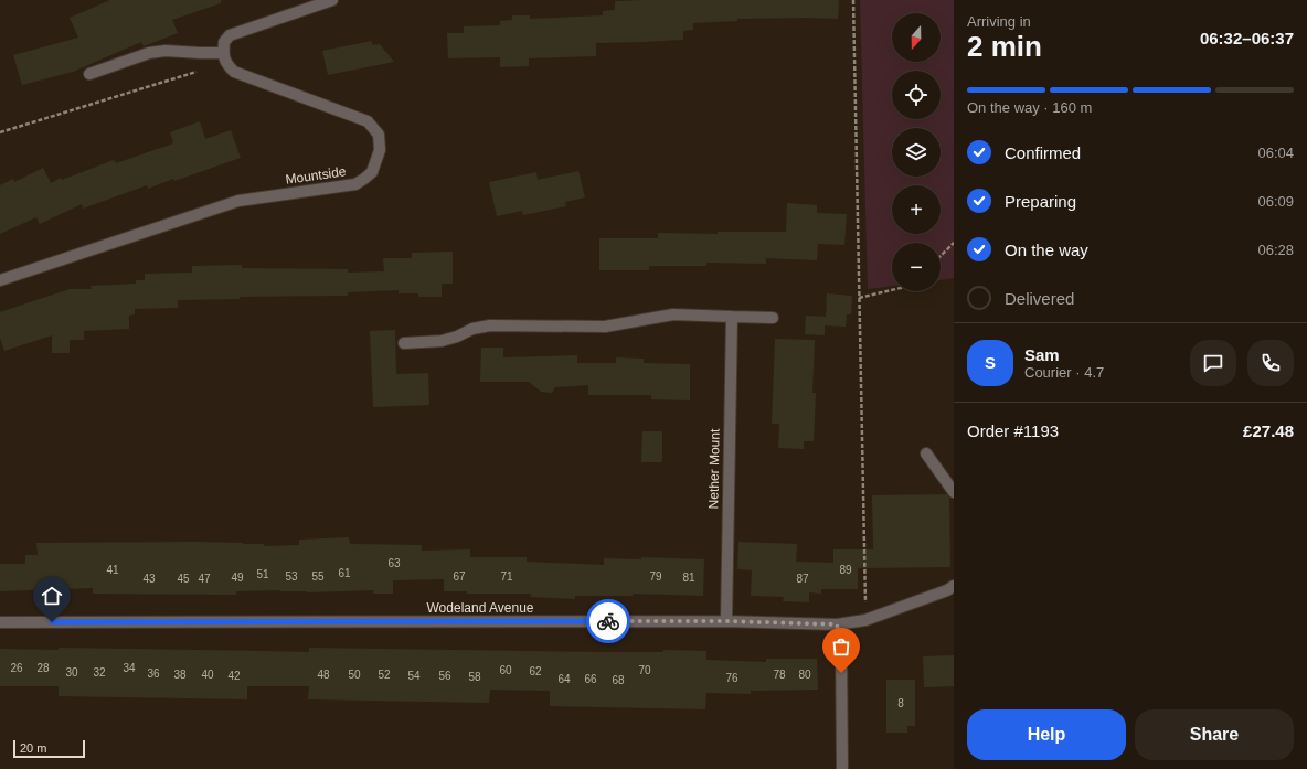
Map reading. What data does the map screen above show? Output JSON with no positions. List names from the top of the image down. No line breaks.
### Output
{"streets":{"street":["Mountside","Nether Mount","Wodeland Avenue"]},"crossings":[["Nether Mount","Wodeland Avenue"]],"house_numbers":["63","41","89","61","51","53","55","67","71","79","49","81","43","45","47","87","26","28","34","60","70","62","30","32","36","38","40","48","50","52","78","80","42","54","56","58","76","64","66","68","8"],"scale_bar":"20 m","north":"bottom","page":{"heading":["2 min","Arriving in","06:32–06:37"],"panel":["Sam","Courier · 4.7","Order #1193","£27.48"],"map_buttons":["+","−"],"bar":"On the way · 160 m","list":[["Confirmed","06:04"],["Preparing","06:09"],["On the way","06:28"],"Delivered"],"round":"S","buttons":["Help","Share"],"scale":"20 m"}}
